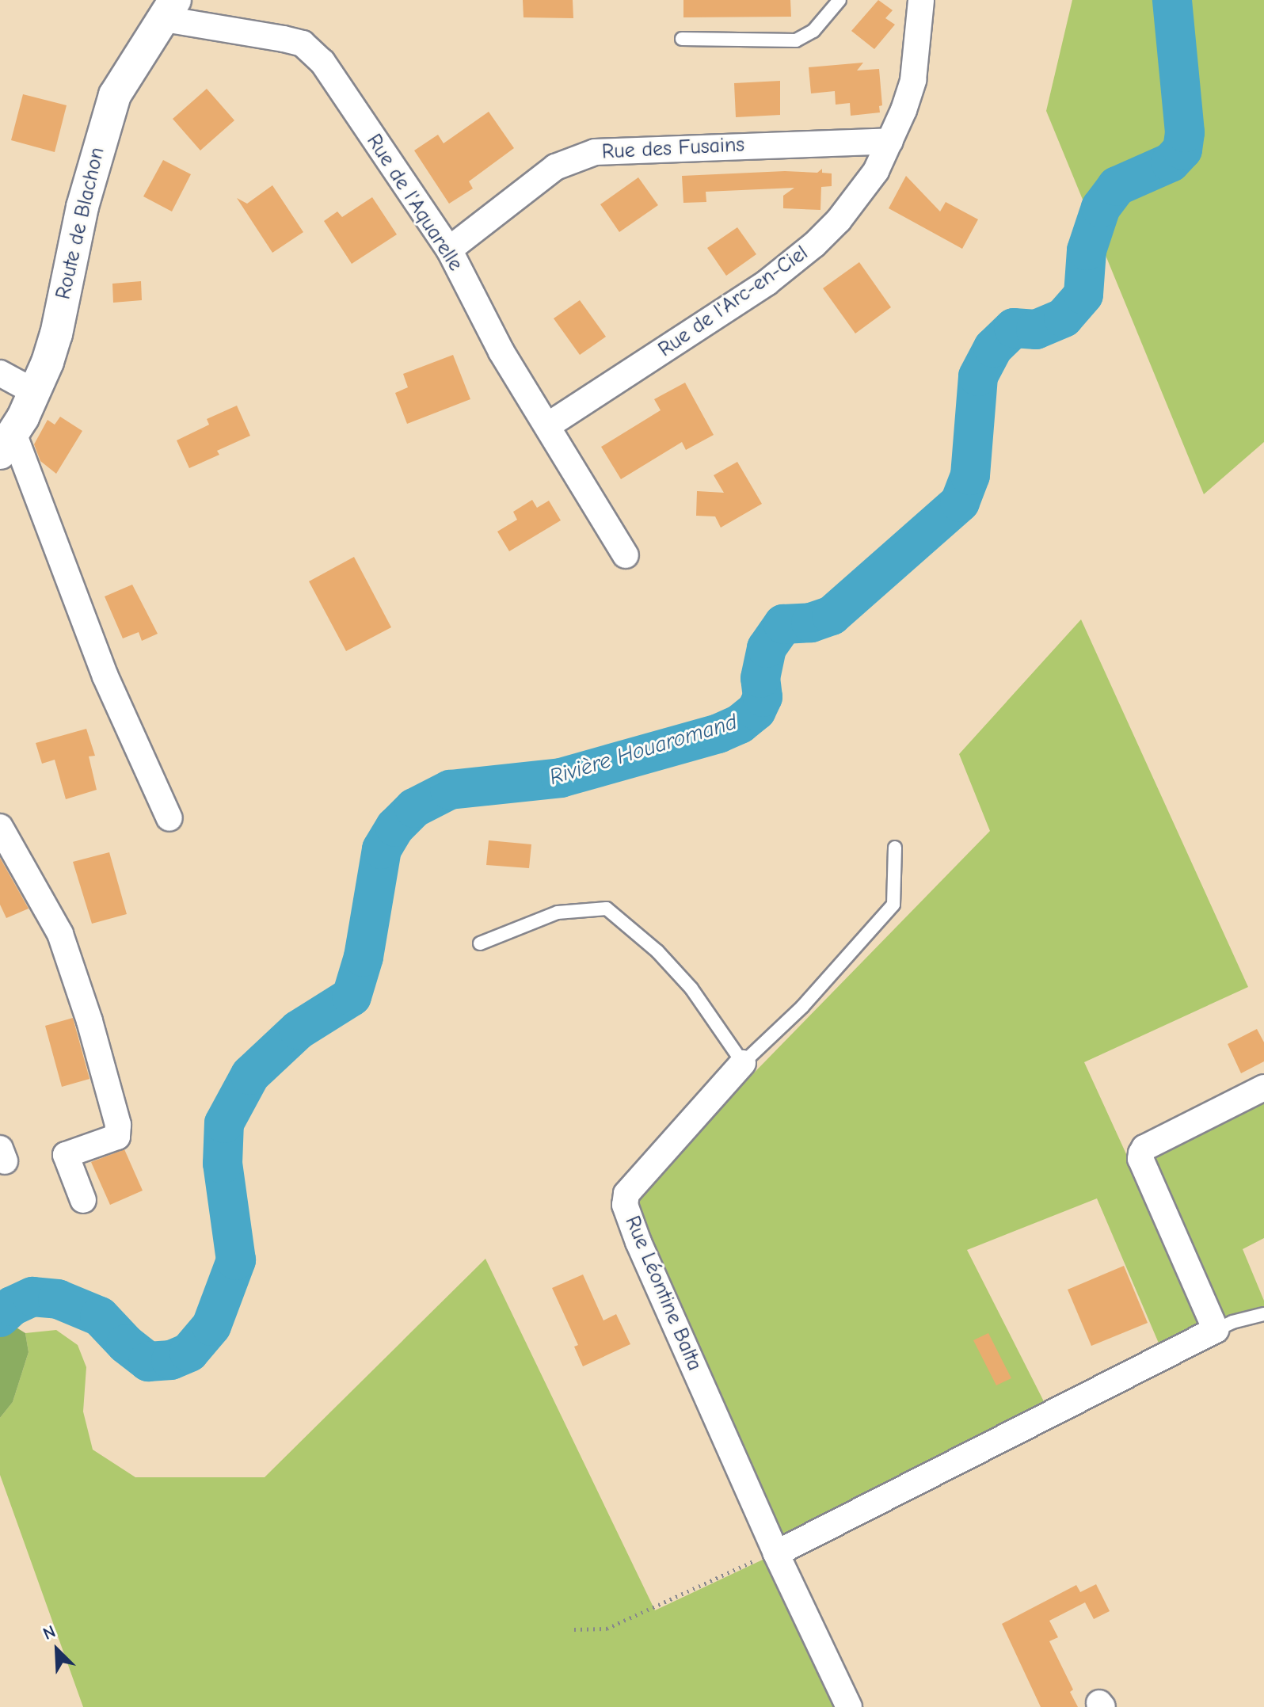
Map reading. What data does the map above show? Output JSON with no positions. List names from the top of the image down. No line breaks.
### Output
{"streets":{"street":["Rue des Fusains","Rue de l'Aquarelle","Route de Blachon","Rue de l'Arc-en-Ciel","Rue Léontine Balta"]},"crossings":[["Rue des Fusains","Rue de l'Aquarelle"],["Rue des Fusains","Rue de l'Arc-en-Ciel"],["Rue de l'Aquarelle","Route de Blachon"],["Rue de l'Aquarelle","Rue de l'Arc-en-Ciel"]],"water":["Rivière Houaromand"],"north":"top left"}
